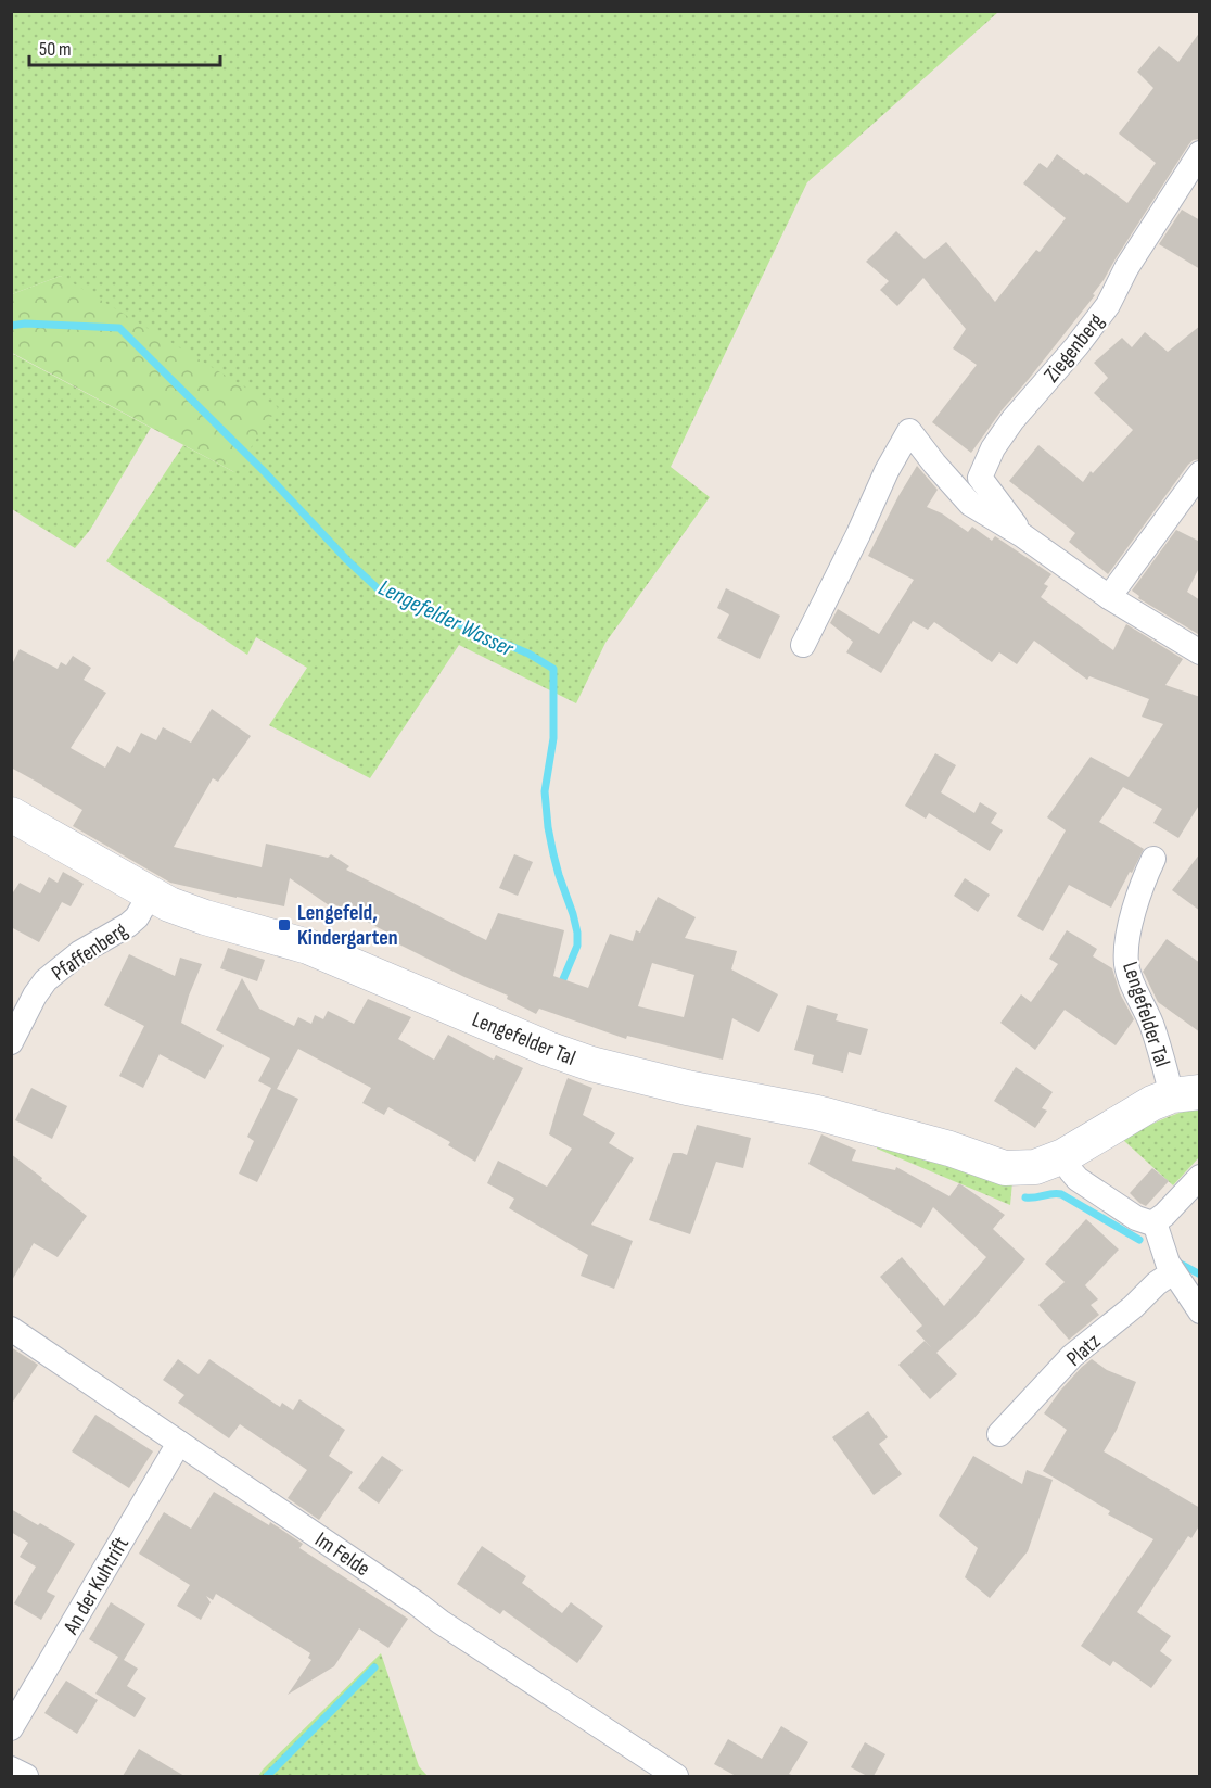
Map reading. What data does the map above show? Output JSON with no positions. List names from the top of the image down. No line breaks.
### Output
{"streets":{"street":["Ziegenberg","Pfaffenberg","Lengefelder Tal","Platz","Im Felde","An der Kuhtrift"]},"crossings":[["Pfaffenberg","Lengefelder Tal"],["Im Felde","An der Kuhtrift"]],"water":["Lengefelder Wasser"],"places":{"transit":["Lengefeld, Kindergarten"]},"scale_bar":"50 m"}
